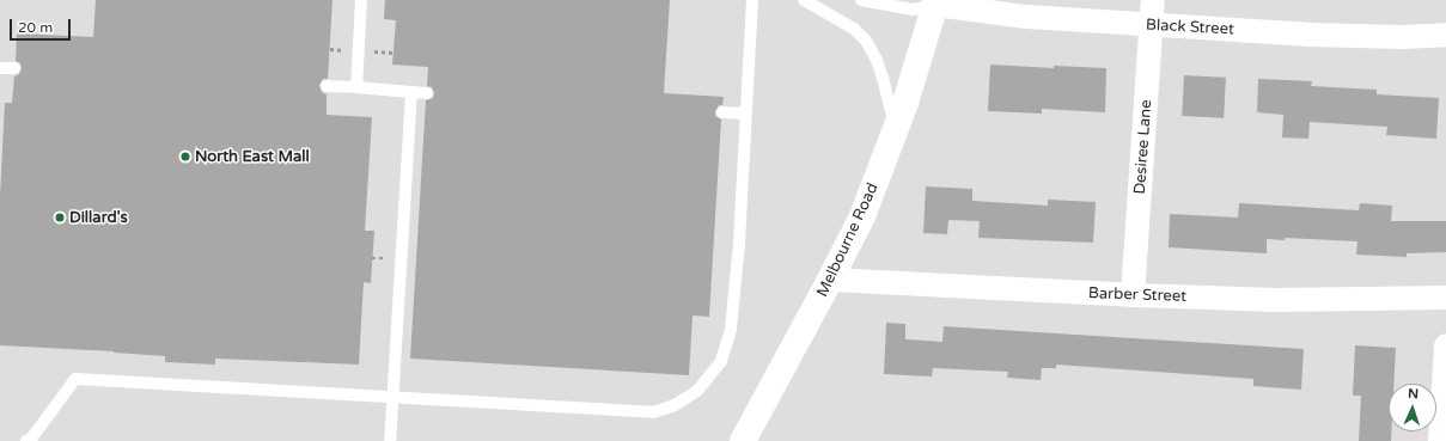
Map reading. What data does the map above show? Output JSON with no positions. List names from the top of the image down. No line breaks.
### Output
{"streets":{"main road":["Melbourne Road"],"street":["Black Street","Desiree Lane","Barber Street"]},"crossings":[["Black Street","Desiree Lane"],["Black Street","Melbourne Road"],["Desiree Lane","Barber Street"],["Melbourne Road","Barber Street"]],"places":["North East Mall","Dillard's"],"scale_bar":"20 m","north":"top"}
